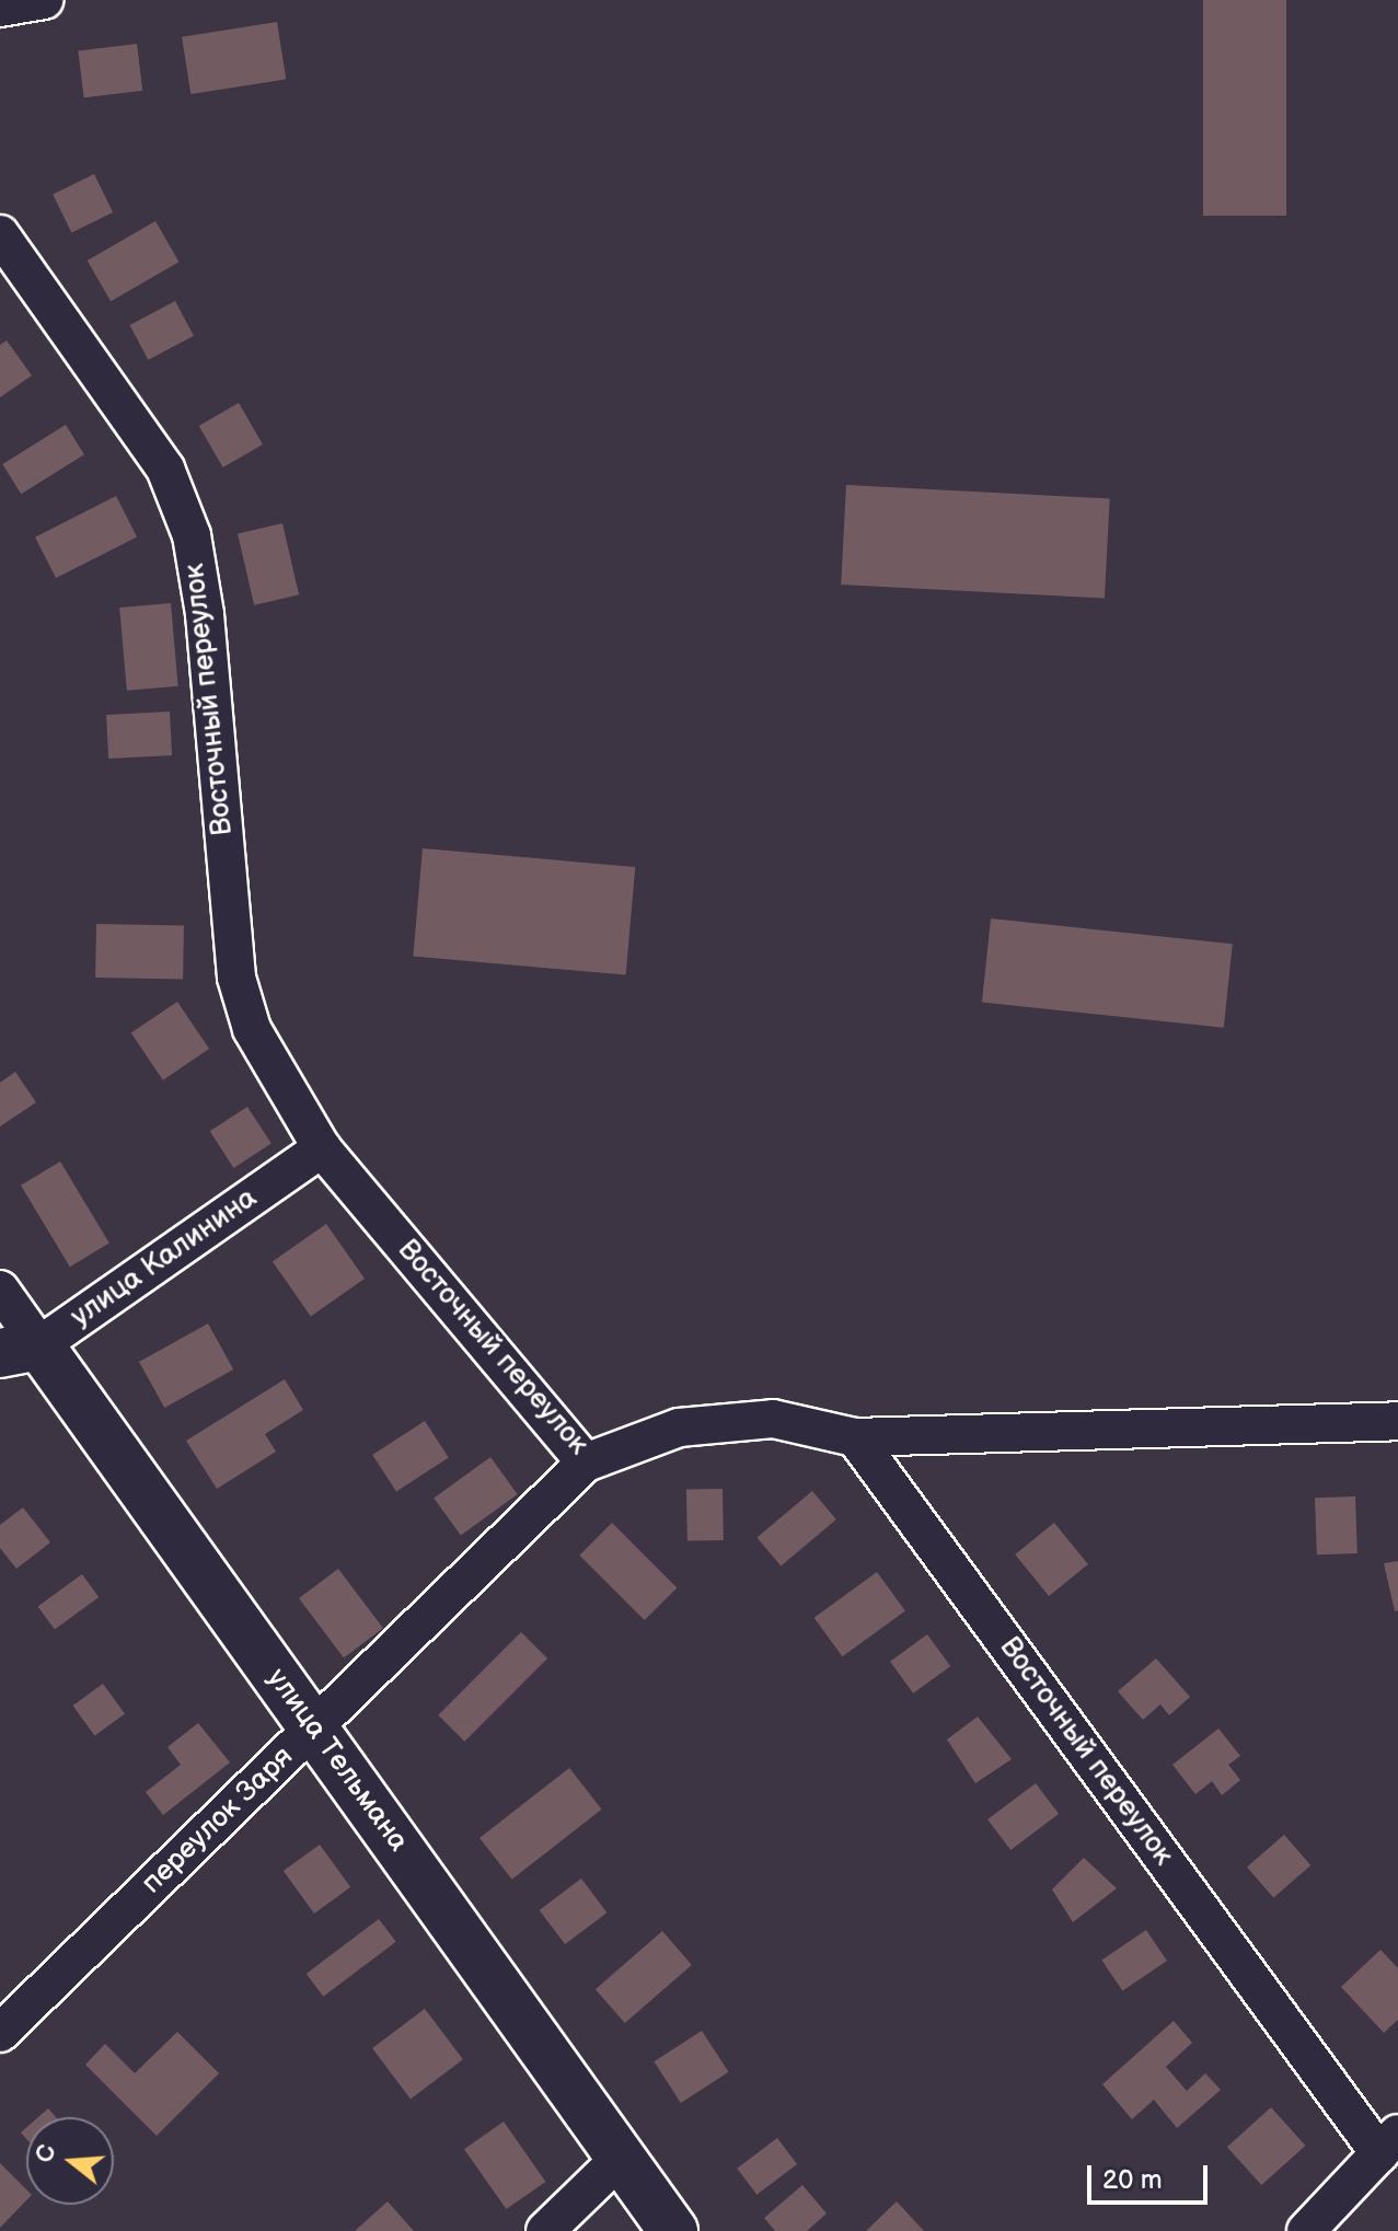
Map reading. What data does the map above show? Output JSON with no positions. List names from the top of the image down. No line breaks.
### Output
{"streets":{"street":["Восточный переулок","улица Калинина","улица Тельмана","переулок Заря"]},"crossings":[["Восточный переулок","улица Калинина"],["Восточный переулок","переулок Заря"],["улица Калинина","улица Тельмана"],["улица Тельмана","переулок Заря"]],"scale_bar":"20 m","north":"left"}
